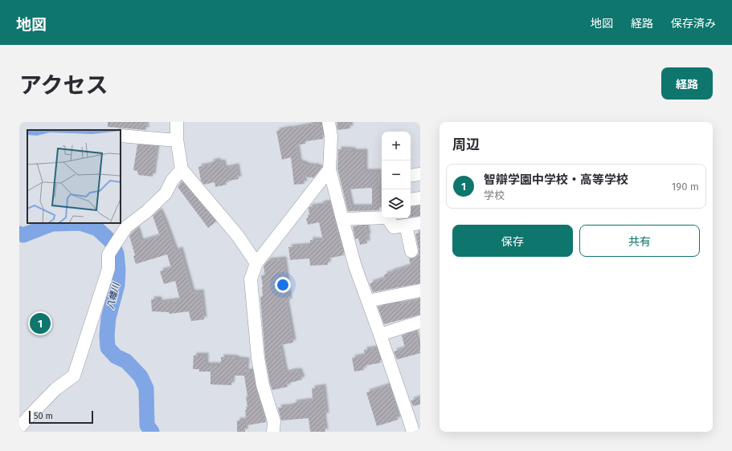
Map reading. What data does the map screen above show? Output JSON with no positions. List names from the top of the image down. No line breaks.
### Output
{"water":["八幡川"],"scale_bar":"50 m","page":{"header":"地図","nav":["地図","経路","保存済み"],"title":"アクセス","buttons":["経路",["保存","共有"]],"heading":"周辺","map_buttons":["+","−"],"list":[{"mark":"1","name":"智辯学園中学校・高等学校","note":"学校","value":"190 m"}],"pins":"1","scale":"50 m"}}
